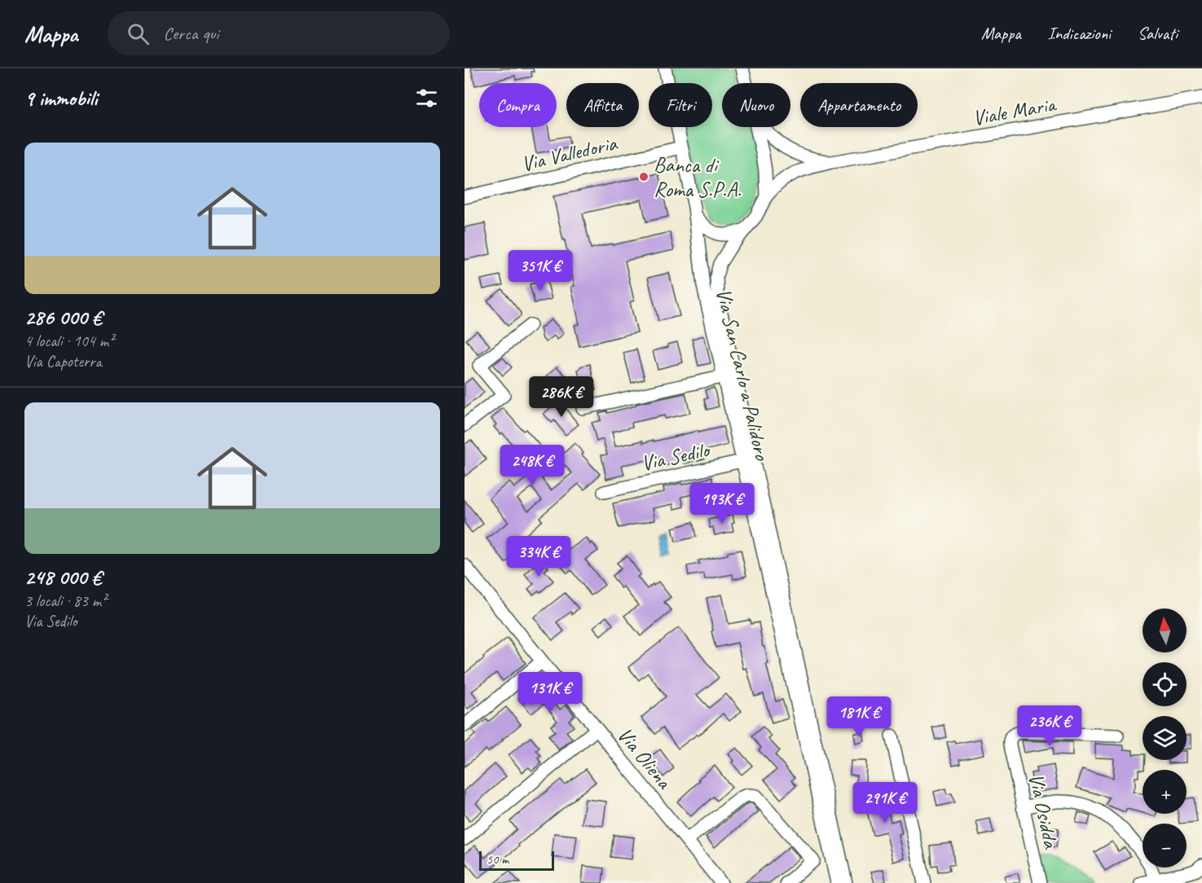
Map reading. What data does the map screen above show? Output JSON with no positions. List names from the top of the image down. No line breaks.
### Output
{"streets":{"street":["Viale Maria","Via Valledoria","Via San Carlo a Palidoro","Via Sedilo","Via Oliena","Via Osidda"]},"crossings":[["Viale Maria","Via San Carlo a Palidoro"],["Via Valledoria","Via San Carlo a Palidoro"],["Via San Carlo a Palidoro","Via Sedilo"]],"places":["Banca di Roma S.P.A."],"scale_bar":"50 m","north":"top","page":{"header":"Mappa","search":"Cerca qui","nav":["Mappa","Indicazioni","Salvati"],"heading":"9 immobili","chip":["Compra","Affitta","Filtri","Nuovo","Appartamento"],"list":[{"name":"286 000 €","note":"4 locali · 104 m² · Via Capoterra"},{"name":"248 000 €","note":"3 locali · 83 m² · Via Sedilo"}],"price":["351K €","286K €","248K €","193K €","334K €","131K €","181K €","236K €","291K €"],"map_buttons":["+","−"],"scale":"50 m"}}
